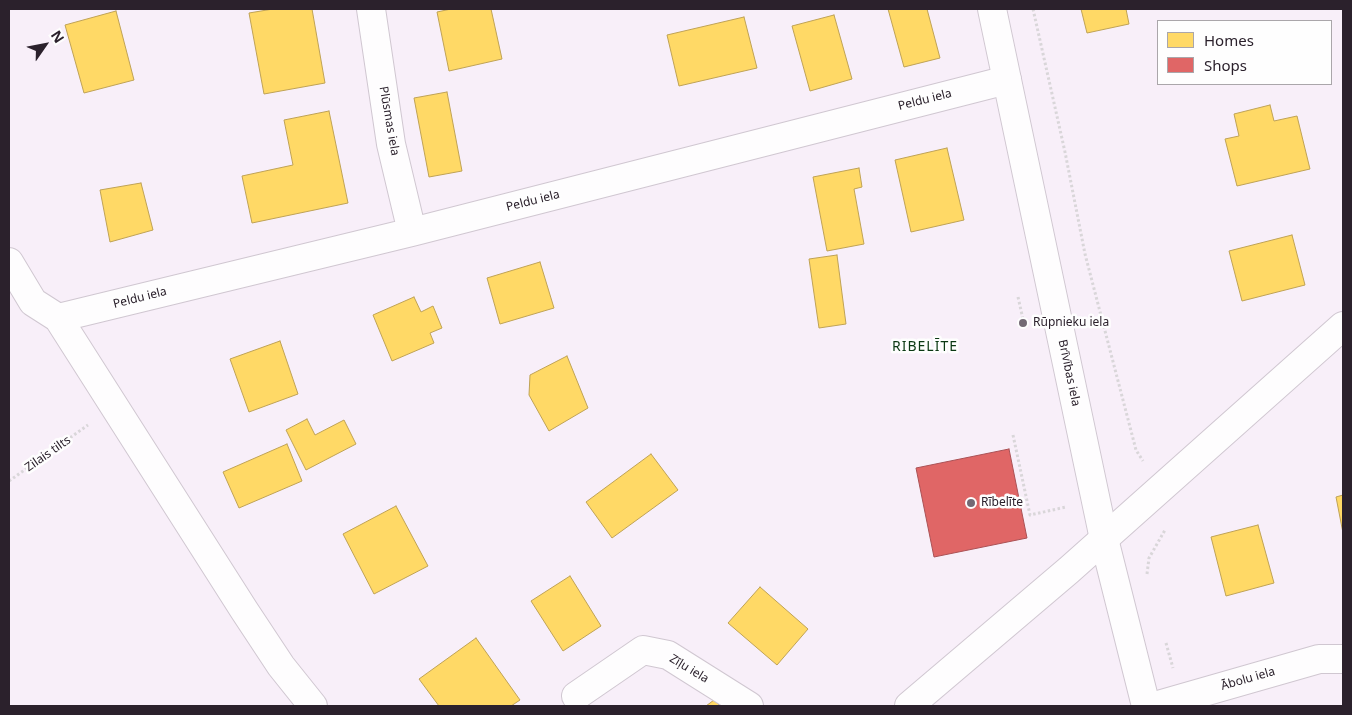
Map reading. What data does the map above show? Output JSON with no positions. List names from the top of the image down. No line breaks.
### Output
{"streets":{"street":["Peldu iela","Plūsmas iela","Brīvības iela","Zīļu iela","Ābolu iela"],"path":["Zilais tilts"]},"crossings":[["Peldu iela","Plūsmas iela"],["Peldu iela","Brīvības iela"]],"districts":["RIBELĪTE"],"places":["Rūpnieku iela","Rībelīte"],"legend":["Homes","Shops"],"north":"top right"}
